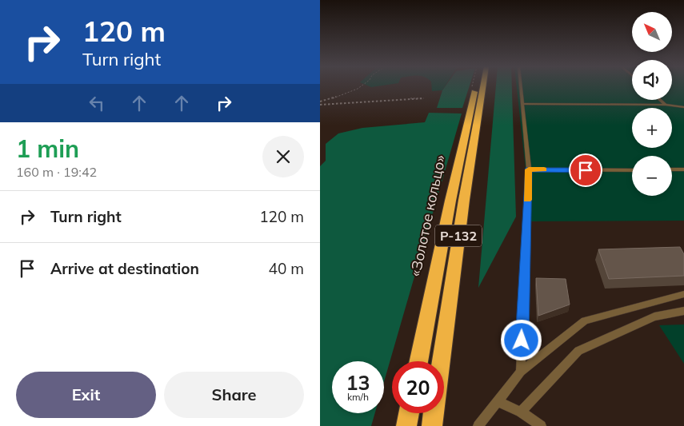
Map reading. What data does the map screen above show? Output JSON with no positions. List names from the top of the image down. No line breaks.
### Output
{"streets":{"highway":["«Золотое кольцо»","Р-132"]},"north":"top left","page":{"turn":["120 m","Turn right"],"map_buttons":["+","−"],"heading":["1 min","160 m · 19:42"],"list":[{"name":"Turn right","value":"120 m"},{"name":"Arrive at destination","value":"40 m"}],"speed":"13 km/h","limit":"20","buttons":["Exit","Share"]}}
